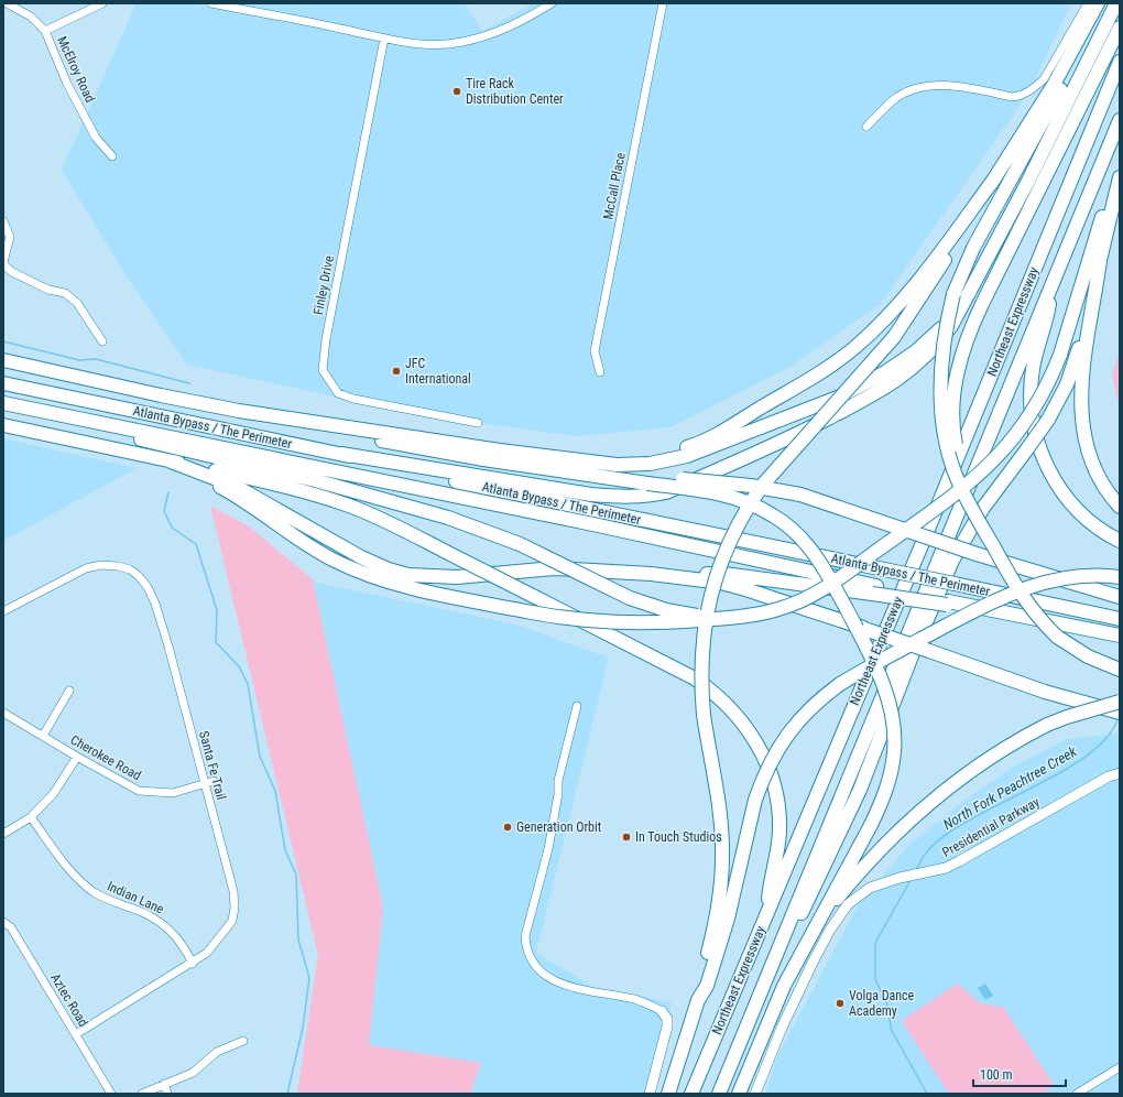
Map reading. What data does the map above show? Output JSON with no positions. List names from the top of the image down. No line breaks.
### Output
{"streets":{"highway":["Northeast Expressway","Atlanta Bypass / The Perimeter"],"street":["McElroy Road","McCall Place","Finley Drive","Cherokee Road","Santa Fe Trail","Presidential Parkway","Indian Lane","Aztec Road"]},"crossings":[["Cherokee Road","Santa Fe Trail"],["Santa Fe Trail","Indian Lane"],["Santa Fe Trail","Aztec Road"]],"water":["North Fork Peachtree Creek"],"places":["Tire Rack Distribution Center","JFC International","Generation Orbit","In Touch Studios","Volga Dance Academy"],"scale_bar":"100 m"}
